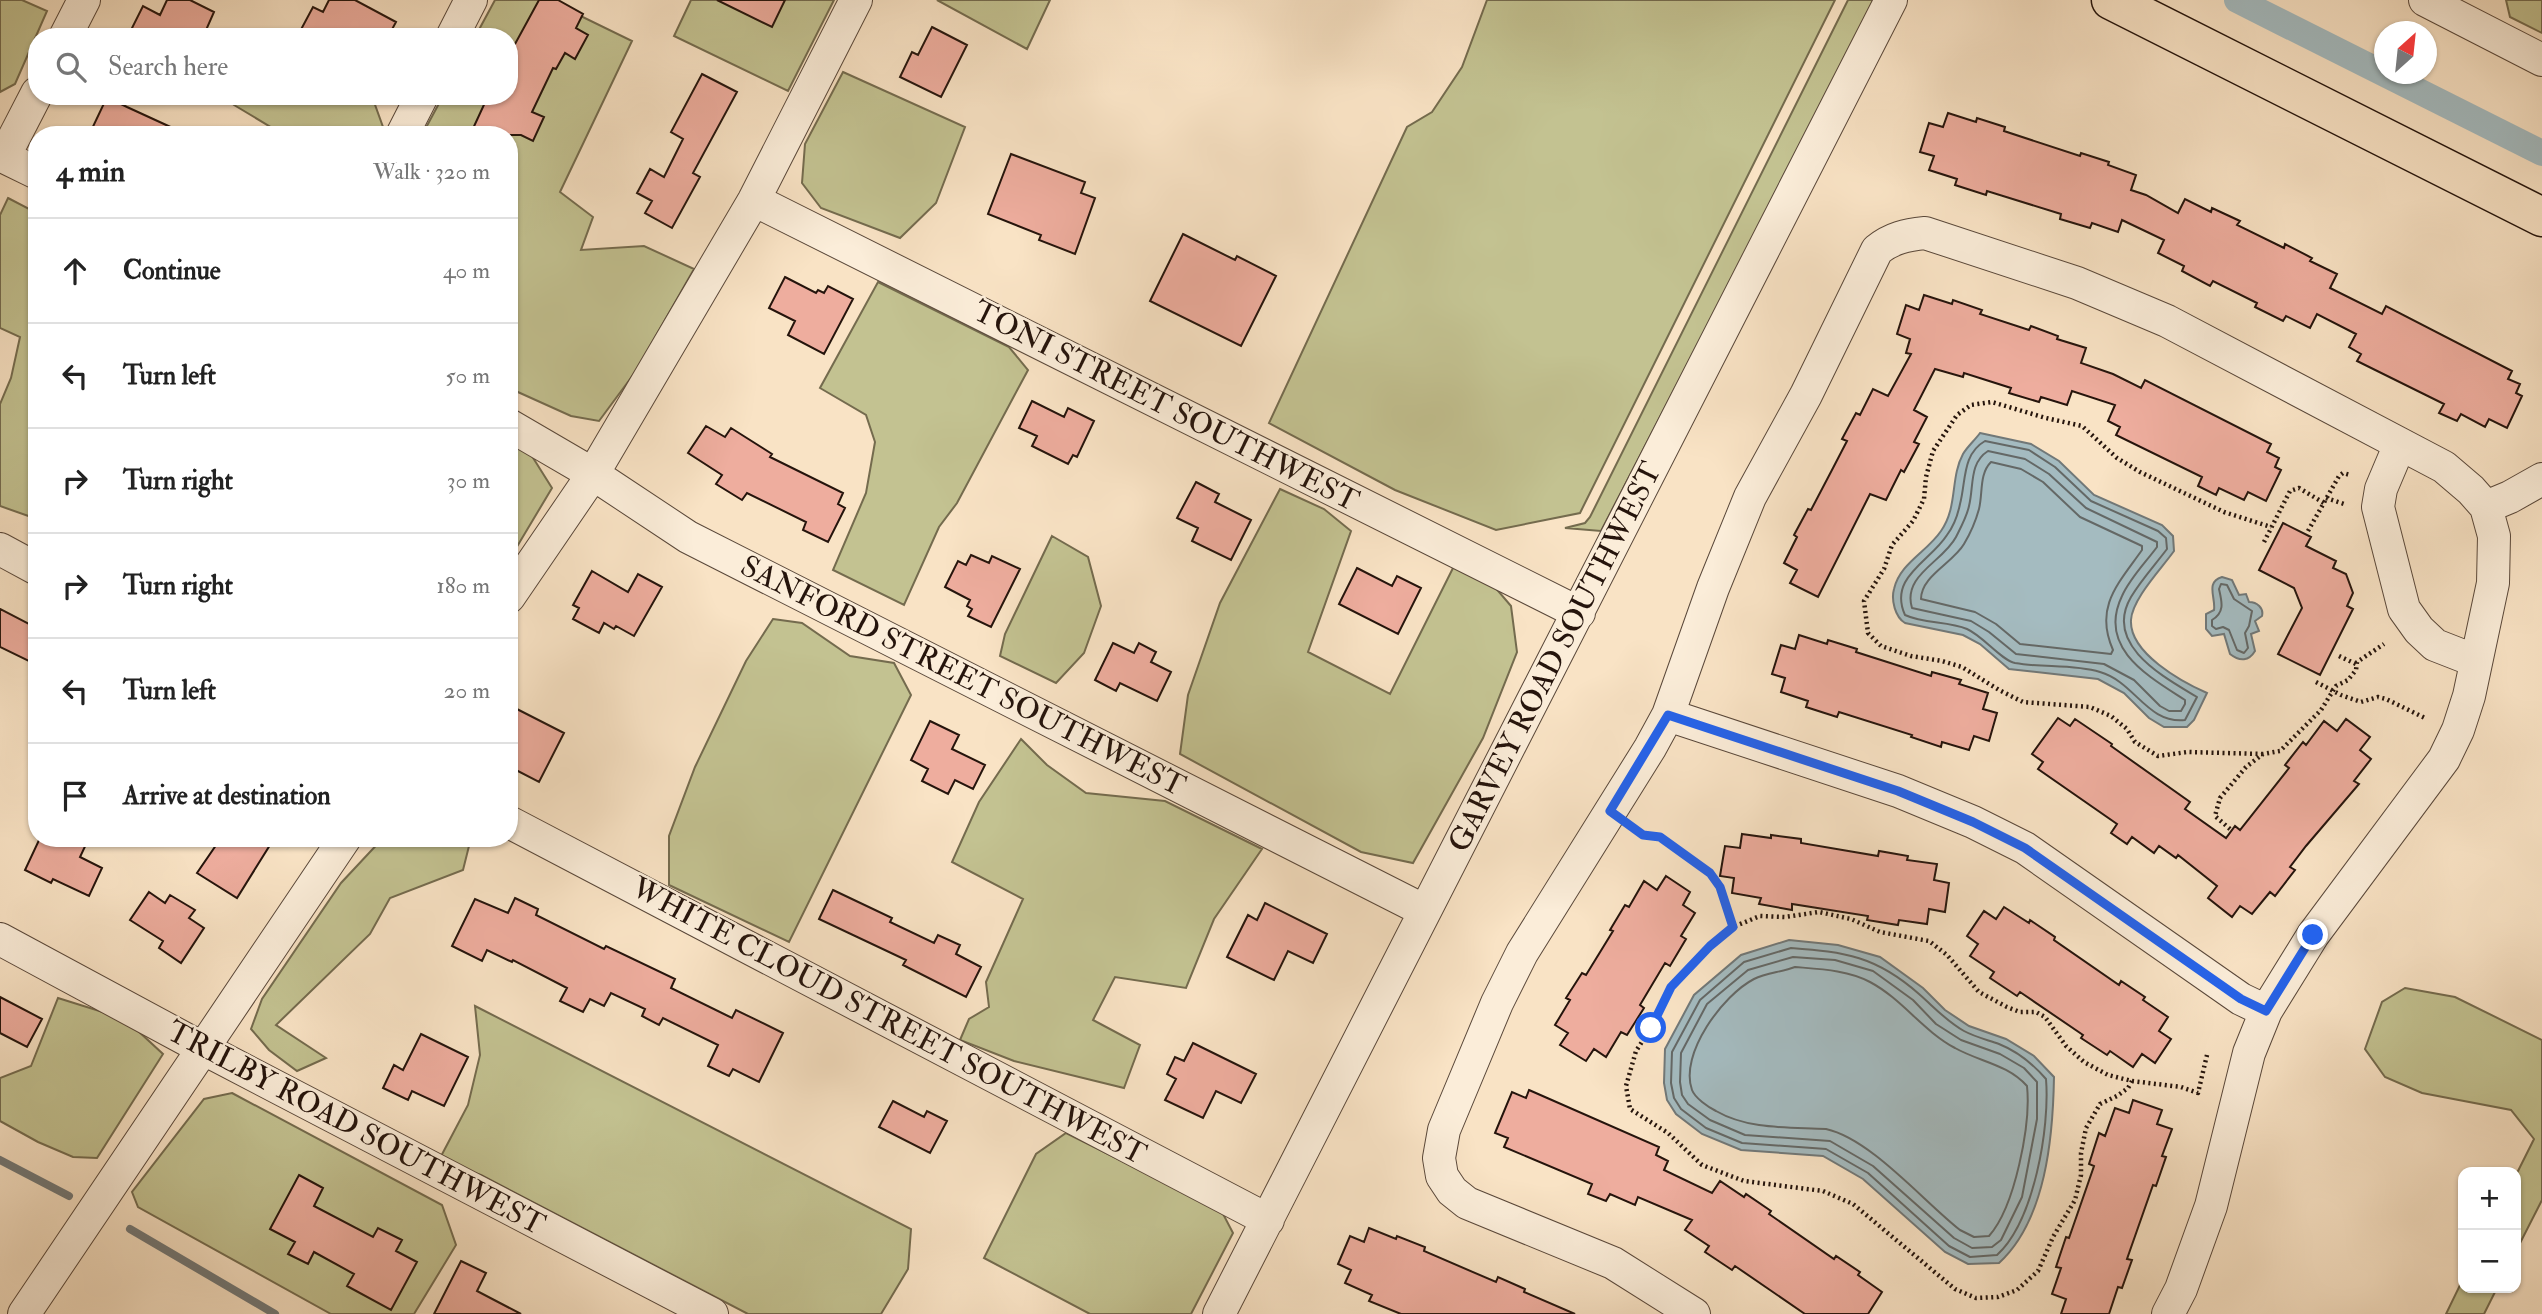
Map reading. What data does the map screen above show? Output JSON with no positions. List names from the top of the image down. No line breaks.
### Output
{"streets":{"street":["TONI STREET SOUTHWEST","GARVEY ROAD SOUTHWEST","SANFORD STREET SOUTHWEST","WHITE CLOUD STREET SOUTHWEST","TRILBY ROAD SOUTHWEST"]},"crossings":[["TONI STREET SOUTHWEST","GARVEY ROAD SOUTHWEST"],["GARVEY ROAD SOUTHWEST","SANFORD STREET SOUTHWEST"],["GARVEY ROAD SOUTHWEST","WHITE CLOUD STREET SOUTHWEST"]],"north":"top right","page":{"search":"Search here","heading":["4 min","Walk · 320 m"],"list":[["Continue","40 m"],["Turn left","50 m"],["Turn right","30 m"],["Turn right","180 m"],["Turn left","20 m"],"Arrive at destination"],"map_buttons":["+","−"]}}
